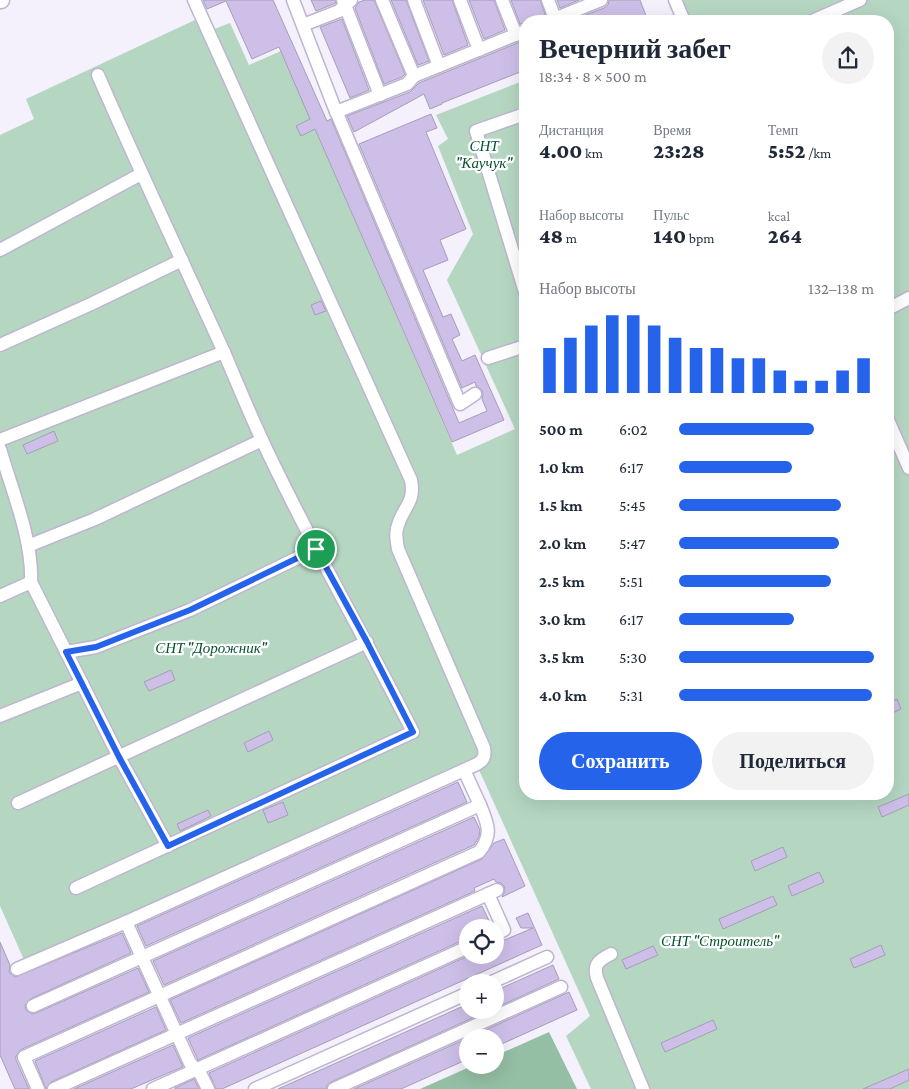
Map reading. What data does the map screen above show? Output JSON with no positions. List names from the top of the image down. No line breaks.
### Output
{"parks":["СНТ \"Каучук\"","СНТ \"Дорожник\"","СНТ \"Строитель\""],"page":{"heading":["Вечерний забег","18:34 · 8 × 500 m"],"stats":[["Дистанция","4.00 km"],["Время","23:28"],["Темп","5:52 /km"],["Набор высоты","48 m"],["Пульс","140 bpm"],["kcal","264"]],"chart":["Набор высоты","132–138 m"],"list":[{"name":"500 m","note":"6:02"},{"name":"1.0 km","note":"6:17"},{"name":"1.5 km","note":"5:45"},{"name":"2.0 km","note":"5:47"},{"name":"2.5 km","note":"5:51"},{"name":"3.0 km","note":"6:17"},{"name":"3.5 km","note":"5:30"},{"name":"4.0 km","note":"5:31"}],"buttons":["Сохранить","Поделиться"],"map_buttons":["+","−"]}}
